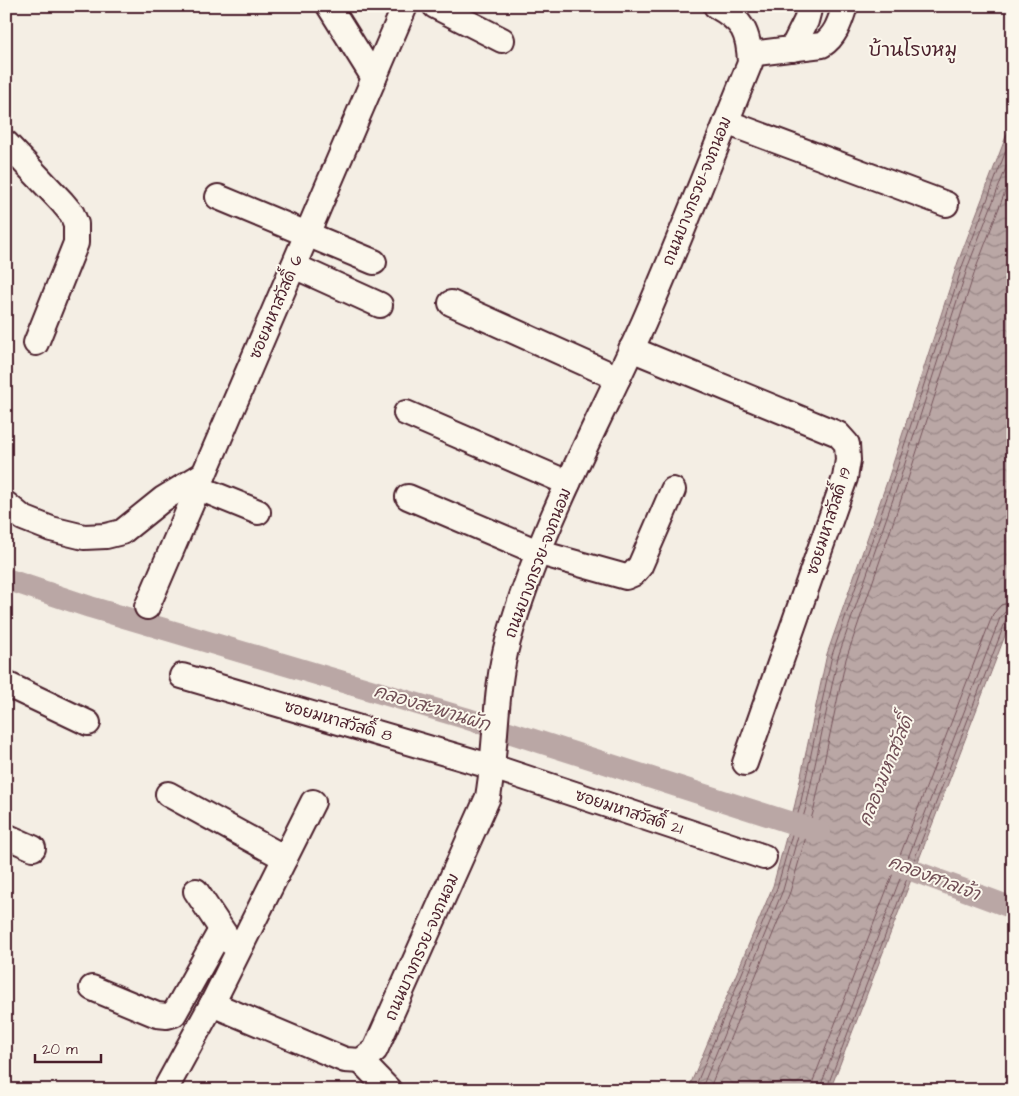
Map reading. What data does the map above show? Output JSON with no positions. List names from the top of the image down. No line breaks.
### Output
{"streets":{"street":["ถนนบางกรวย-จงถนอม","ซอยมหาสวัสดิ์ 6","ซอยมหาสวัสดิ์ 19","ซอยมหาสวัสดิ์ 8","ซอยมหาสวัสดิ์ 21"]},"crossings":[["ถนนบางกรวย-จงถนอม","ซอยมหาสวัสดิ์ 19"],["ถนนบางกรวย-จงถนอม","ซอยมหาสวัสดิ์ 8"],["ถนนบางกรวย-จงถนอม","ซอยมหาสวัสดิ์ 21"],["ซอยมหาสวัสดิ์ 8","ซอยมหาสวัสดิ์ 21"]],"districts":["บ้านโรงหมู"],"water":["คลองสะพานผัก","คลองมหาสวัสดิ์","คลองศาลเจ้า"],"scale_bar":"20 m"}
